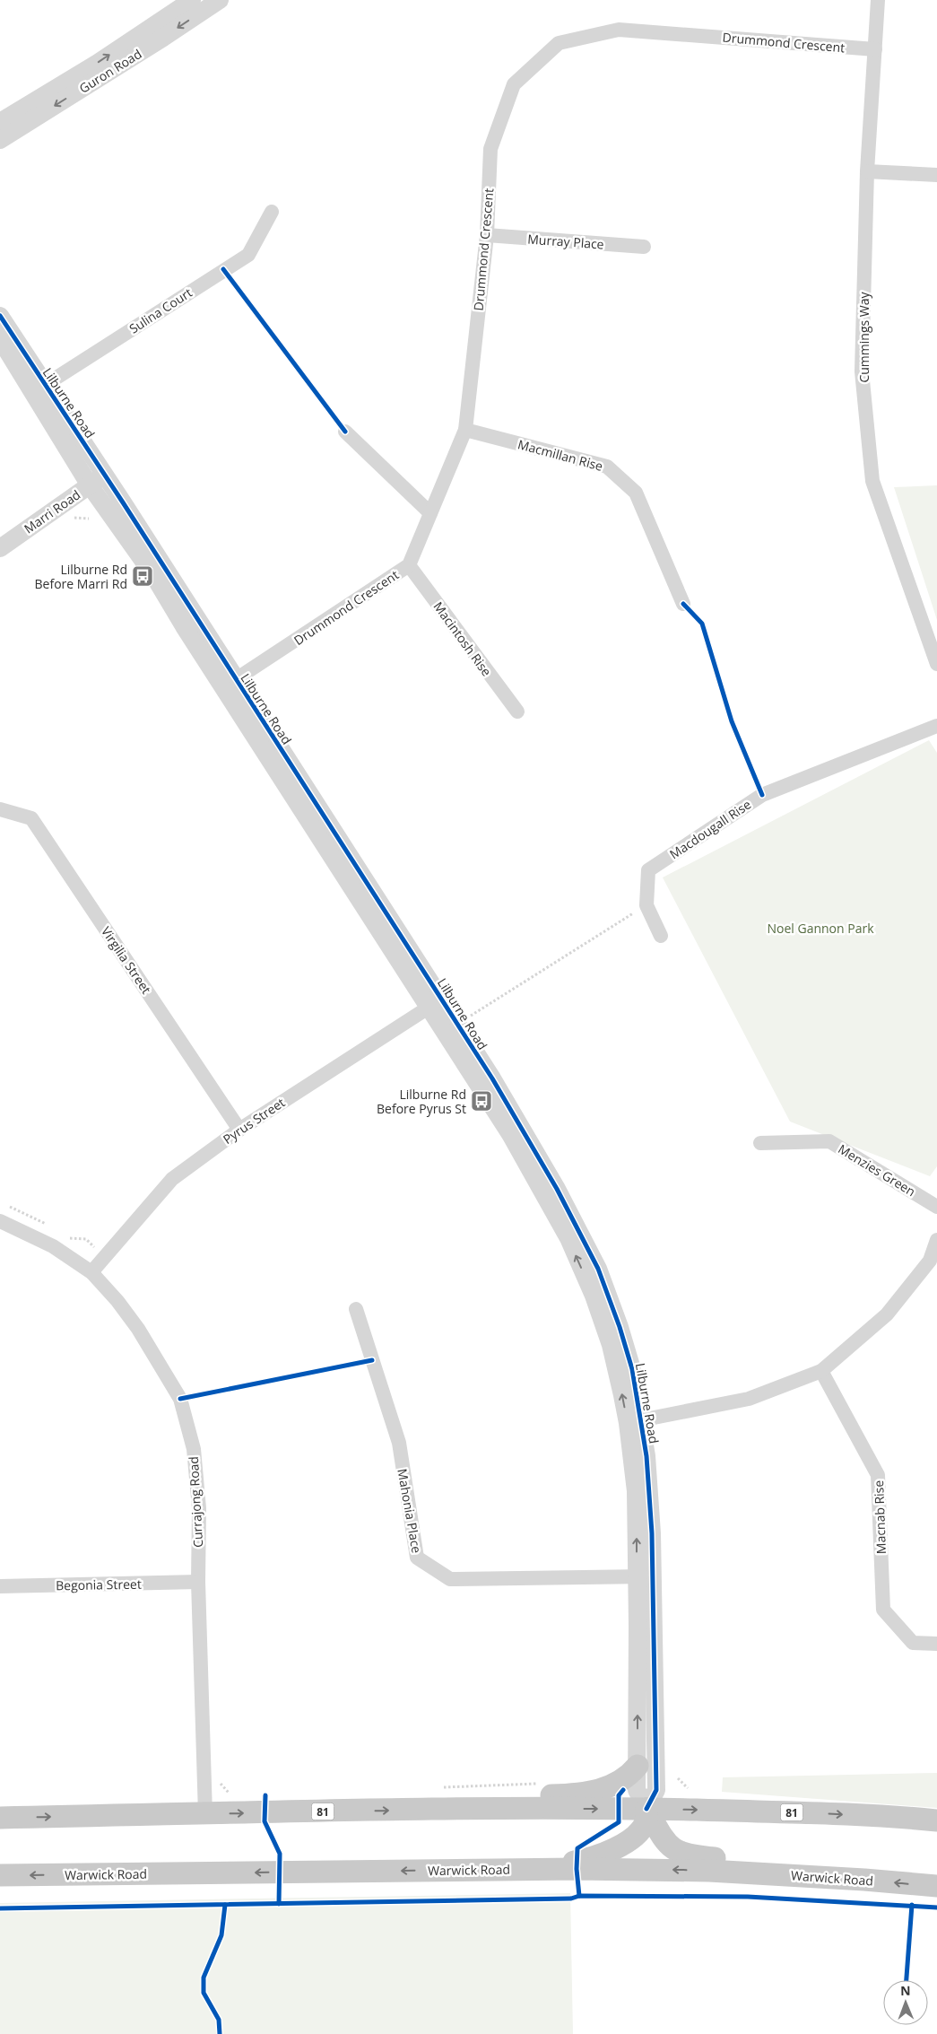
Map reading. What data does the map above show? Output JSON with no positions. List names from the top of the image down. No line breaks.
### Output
{"streets":{"main road":["81","Warwick Road"],"street":["Drummond Crescent","Guron Road","Murray Place","Sulina Court","Cummings Way","Lilburne Road","Macmillan Rise","Marri Road","Macintosh Rise","Macdougall Rise","Virgilia Street","Pyrus Street","Menzies Green","Currajong Road","Mahonia Place","Macnab Rise","Begonia Street"]},"crossings":[["Drummond Crescent","Murray Place"],["Drummond Crescent","Cummings Way"],["Drummond Crescent","Lilburne Road"],["Drummond Crescent","Macmillan Rise"],["Drummond Crescent","Macintosh Rise"],["Sulina Court","Lilburne Road"],["Lilburne Road","Marri Road"],["Lilburne Road","Pyrus Street"],["Lilburne Road","Mahonia Place"],["Lilburne Road","81"],["Virgilia Street","Pyrus Street"],["Pyrus Street","Currajong Road"],["Currajong Road","Begonia Street"],["Currajong Road","81"]],"parks":["Noel Gannon Park"],"places":{"bus stop":["Lilburne Rd Before Marri Rd","Lilburne Rd Before Pyrus St"]},"north":"top"}
